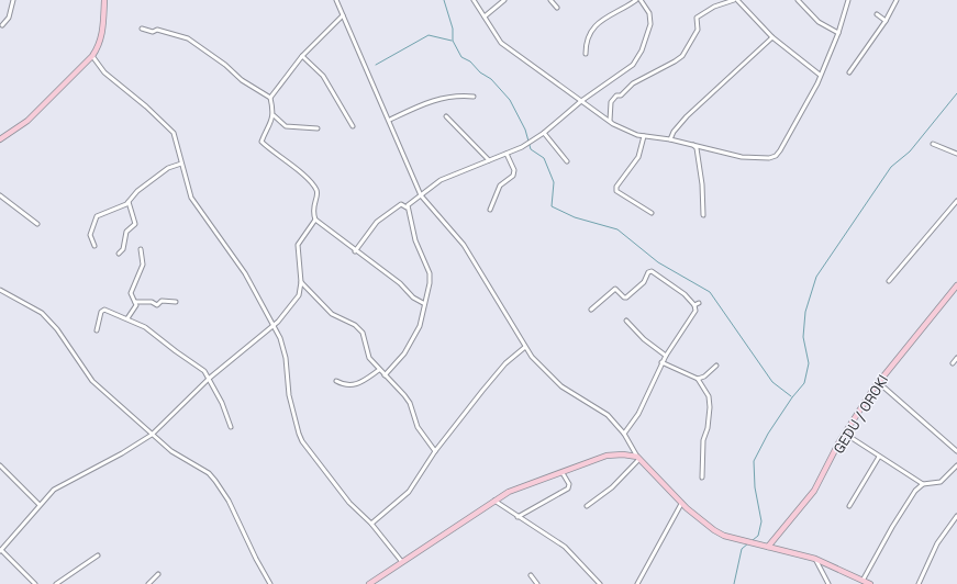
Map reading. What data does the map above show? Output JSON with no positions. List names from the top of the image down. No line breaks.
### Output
{"streets":{"main road":["GEDU / OROKI"]}}
